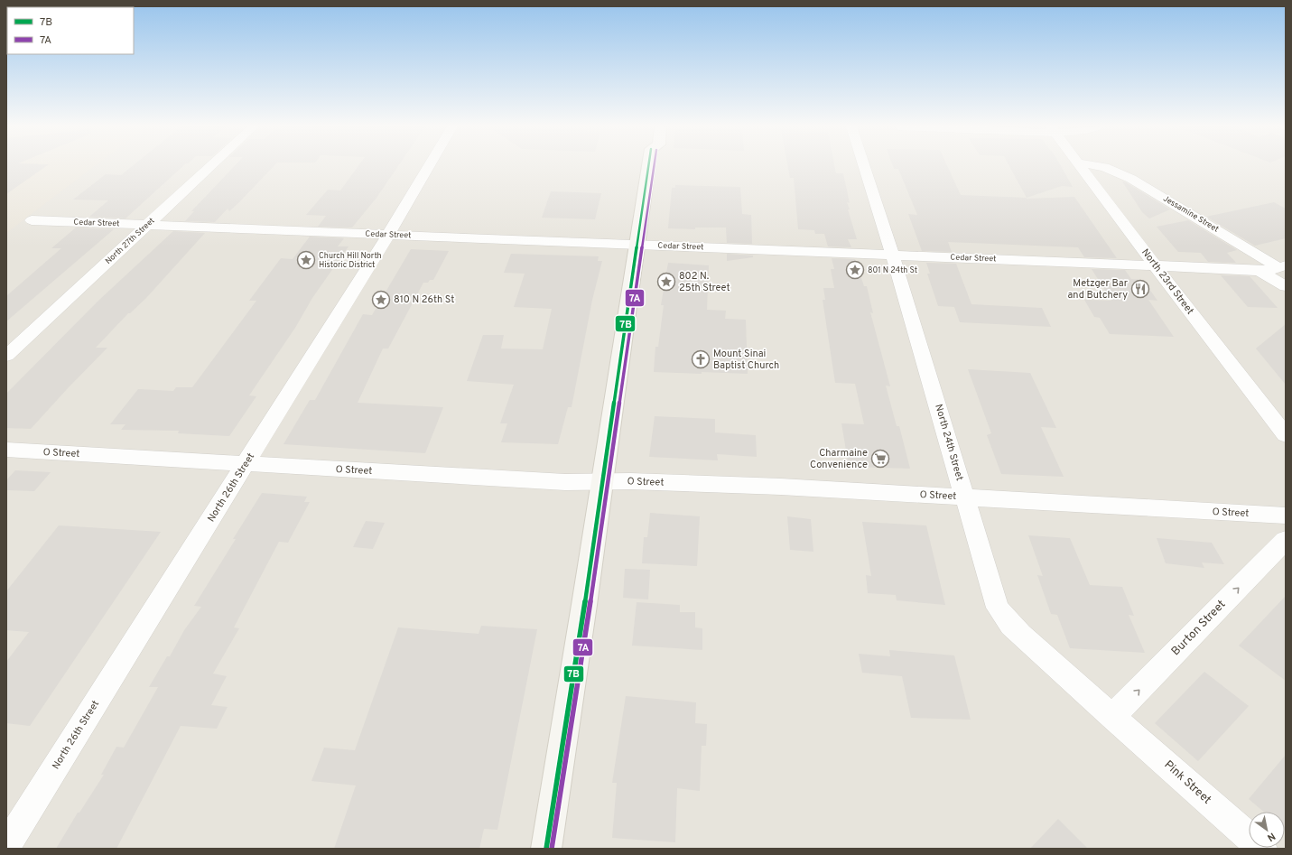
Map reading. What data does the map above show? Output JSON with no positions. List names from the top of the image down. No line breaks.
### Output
{"streets":{"street":["Jessamine Street","Cedar Street","North 27th Street","North 23rd Street","North 24th Street","O Street","North 26th Street","Burton Street","Pink Street"]},"crossings":[["Jessamine Street","Cedar Street"],["Cedar Street","North 27th Street"],["Cedar Street","North 23rd Street"],["Cedar Street","North 24th Street"],["Cedar Street","North 26th Street"],["North 24th Street","O Street"],["North 24th Street","Burton Street"],["North 24th Street","Pink Street"],["O Street","North 26th Street"],["Burton Street","Pink Street"]],"one_way":["Burton Street"],"places":{"place":["Church Hill North Historic District","801 N 24th St","802 N. 25th Street","810 N 26th St"],"restaurant":["Metzger Bar and Butchery"],"church":["Mount Sinai Baptist Church"],"supermarket":["Charmaine Convenience"]},"lines":["transit line 7B","transit line 7A"],"legend":["7B","7A"],"north":"bottom right"}
